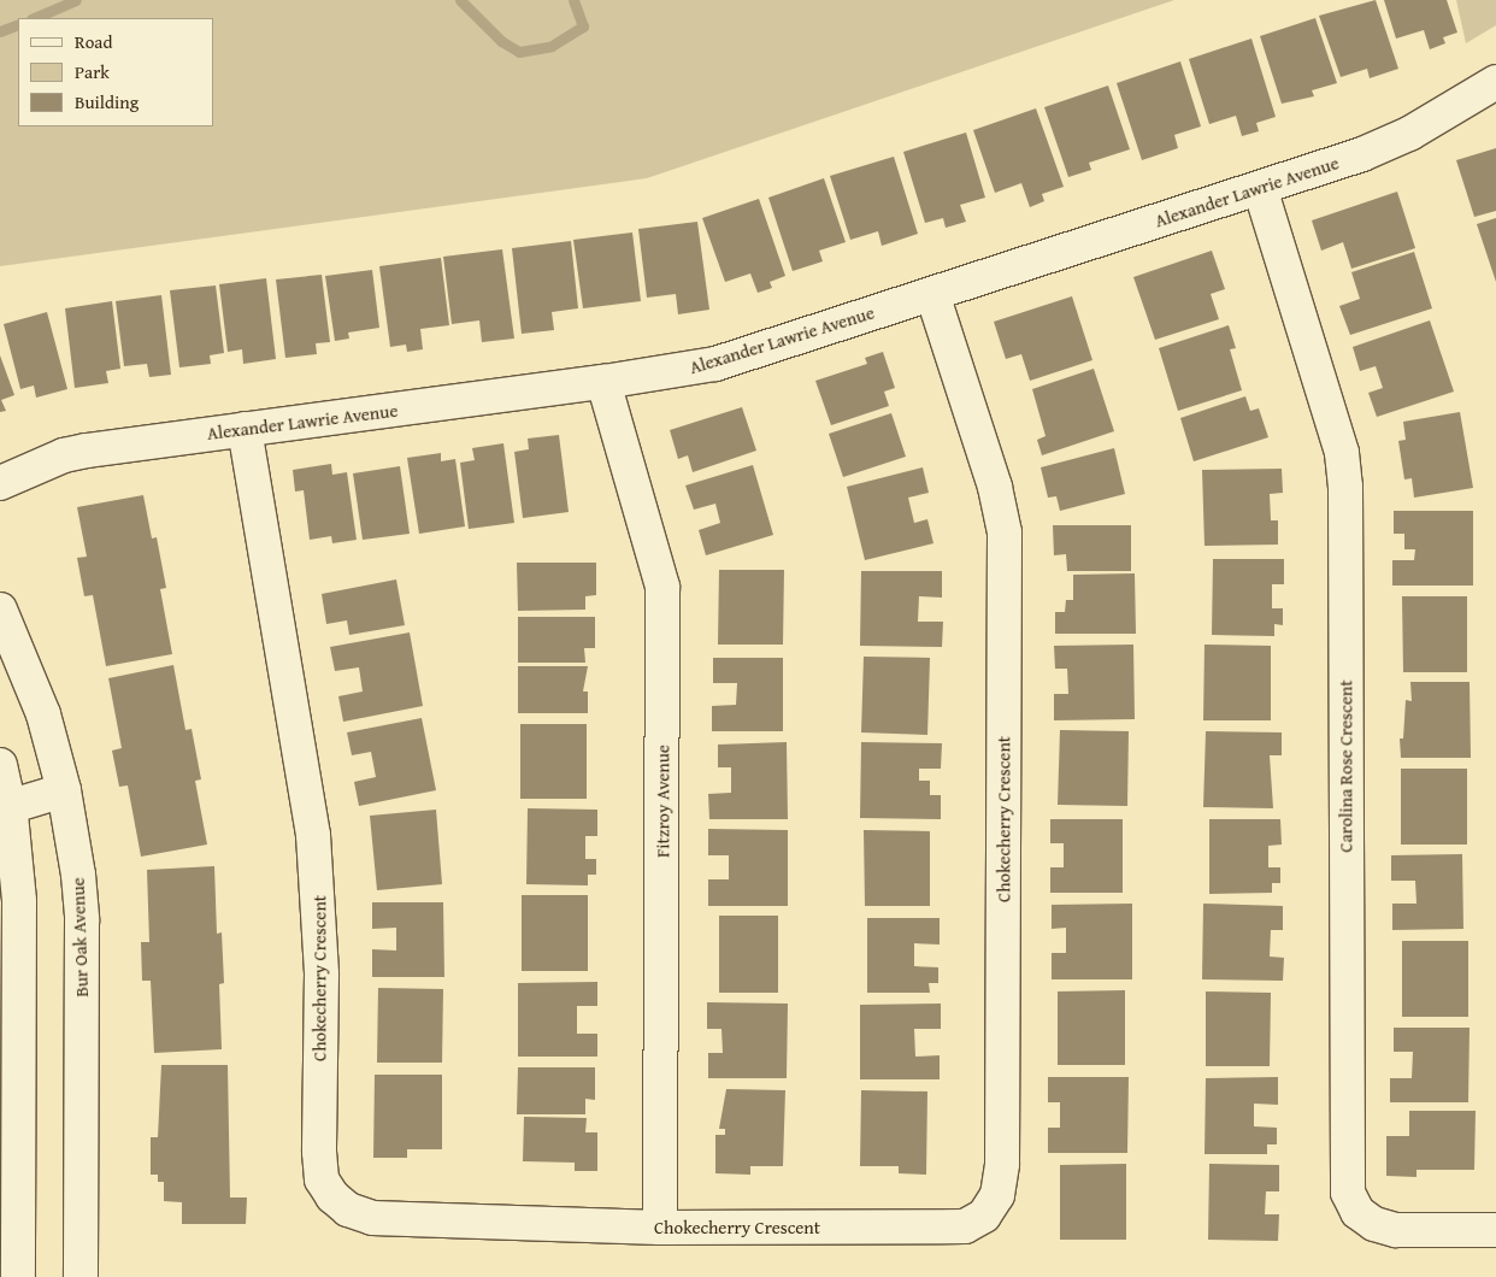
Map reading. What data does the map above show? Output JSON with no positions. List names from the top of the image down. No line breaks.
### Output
{"streets":{"street":["Alexander Lawrie Avenue","Carolina Rose Crescent","Fitzroy Avenue","Chokecherry Crescent","Bur Oak Avenue"]},"crossings":[["Alexander Lawrie Avenue","Carolina Rose Crescent"],["Alexander Lawrie Avenue","Fitzroy Avenue"],["Alexander Lawrie Avenue","Chokecherry Crescent"],["Fitzroy Avenue","Chokecherry Crescent"]],"legend":["Road","Park","Building"]}
